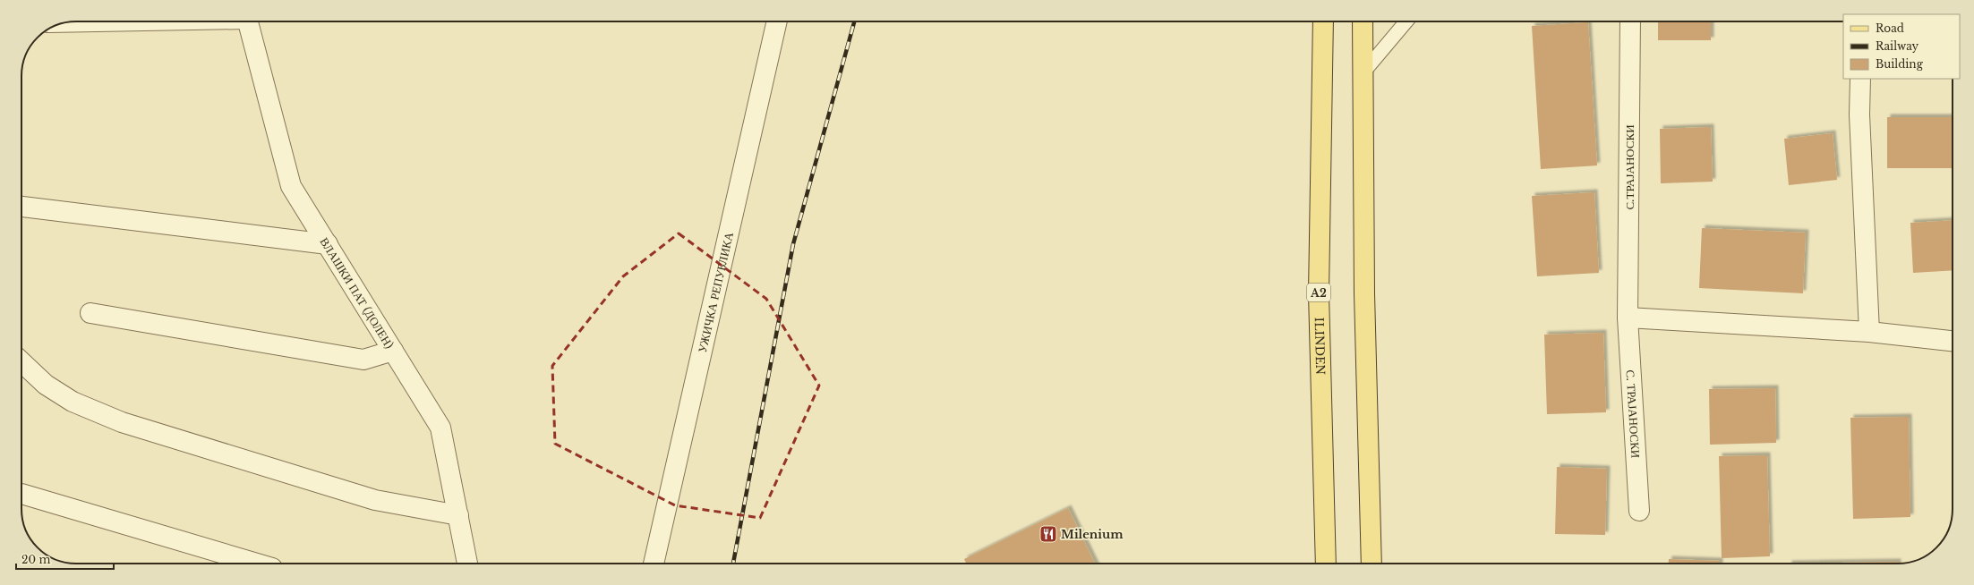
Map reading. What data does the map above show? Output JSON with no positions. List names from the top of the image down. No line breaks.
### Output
{"streets":{"main road":["A2","ILINDEN"],"street":["С.ТРАЈАНОСКИ","ВЛАШКИ ПАТ (ДОЛЕН)","УЖИЧКА РЕПУБЛИКА","С. ТРАЈАНОСКИ"]},"crossings":[["С.ТРАЈАНОСКИ","С. ТРАЈАНОСКИ"]],"places":{"restaurant":["Milenium"]},"legend":["Road","Railway","Building"],"scale_bar":"20 m"}
